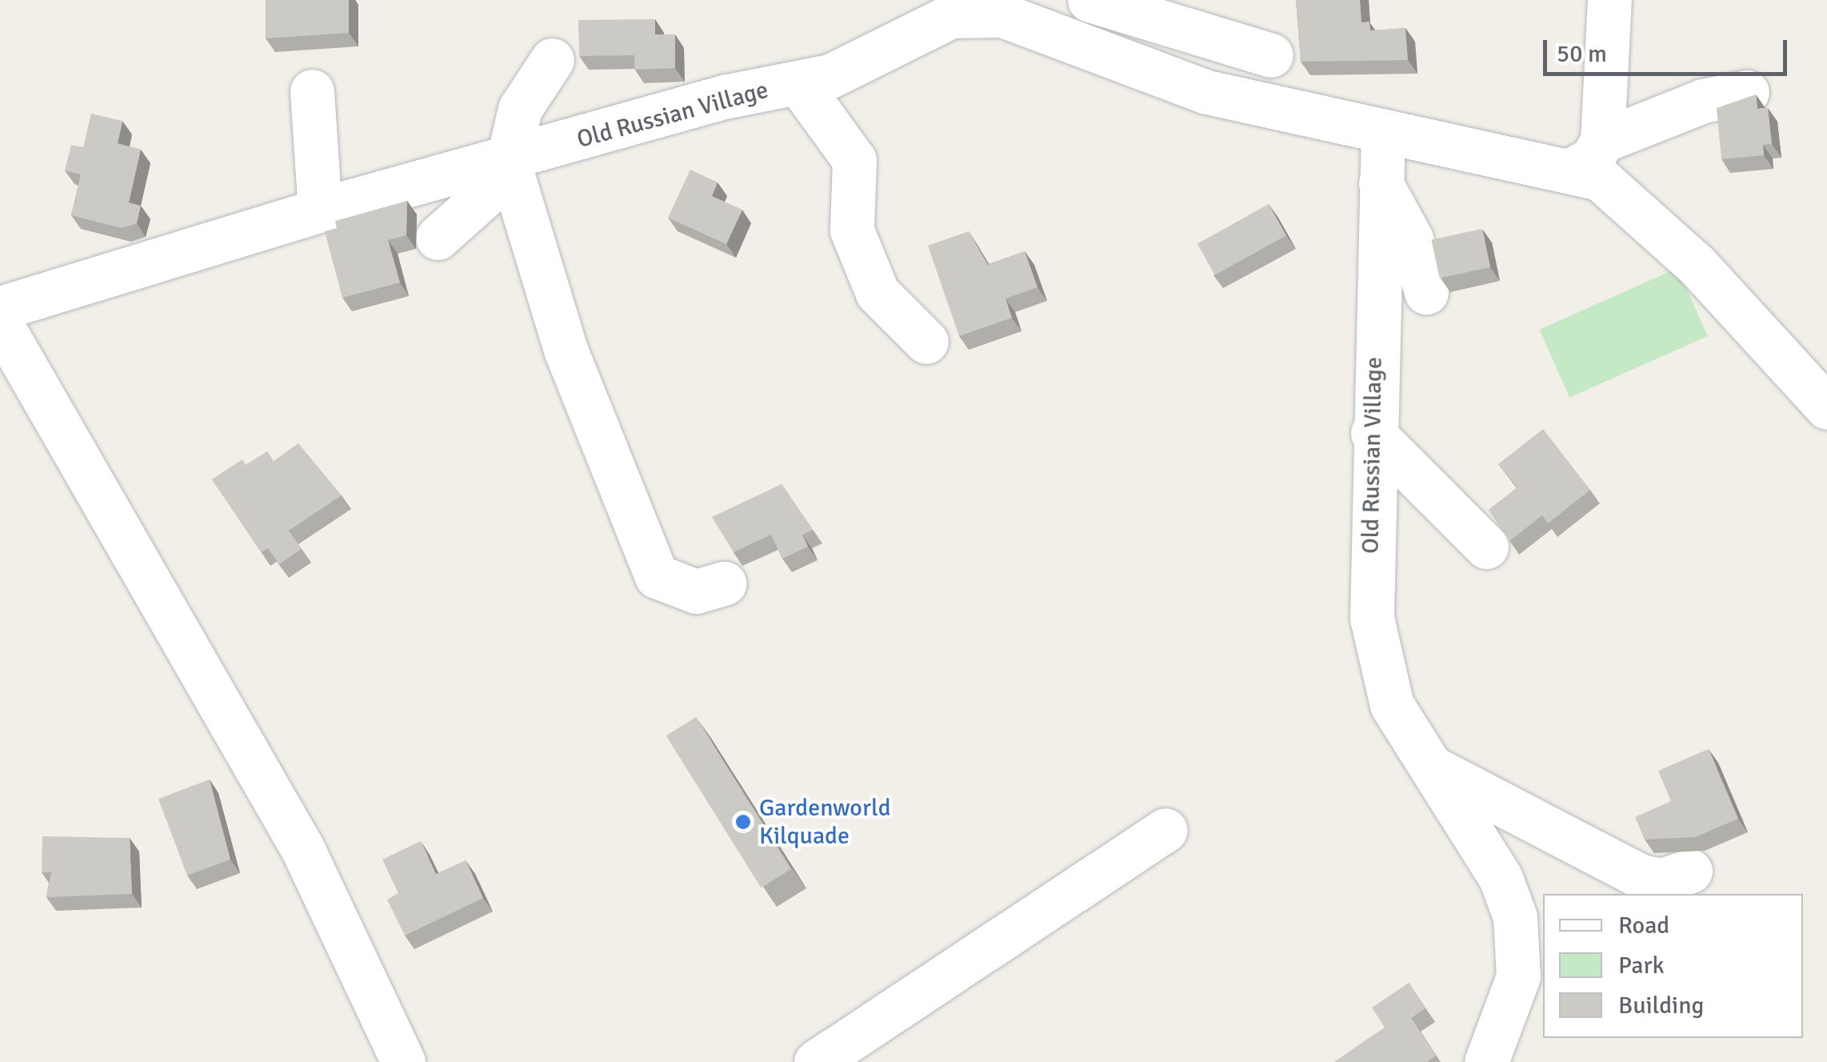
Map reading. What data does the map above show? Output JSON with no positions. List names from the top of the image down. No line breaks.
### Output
{"streets":{"street":["Old Russian Village"]},"places":["Gardenworld Kilquade"],"legend":["Road","Park","Building"],"scale_bar":"50 m"}
